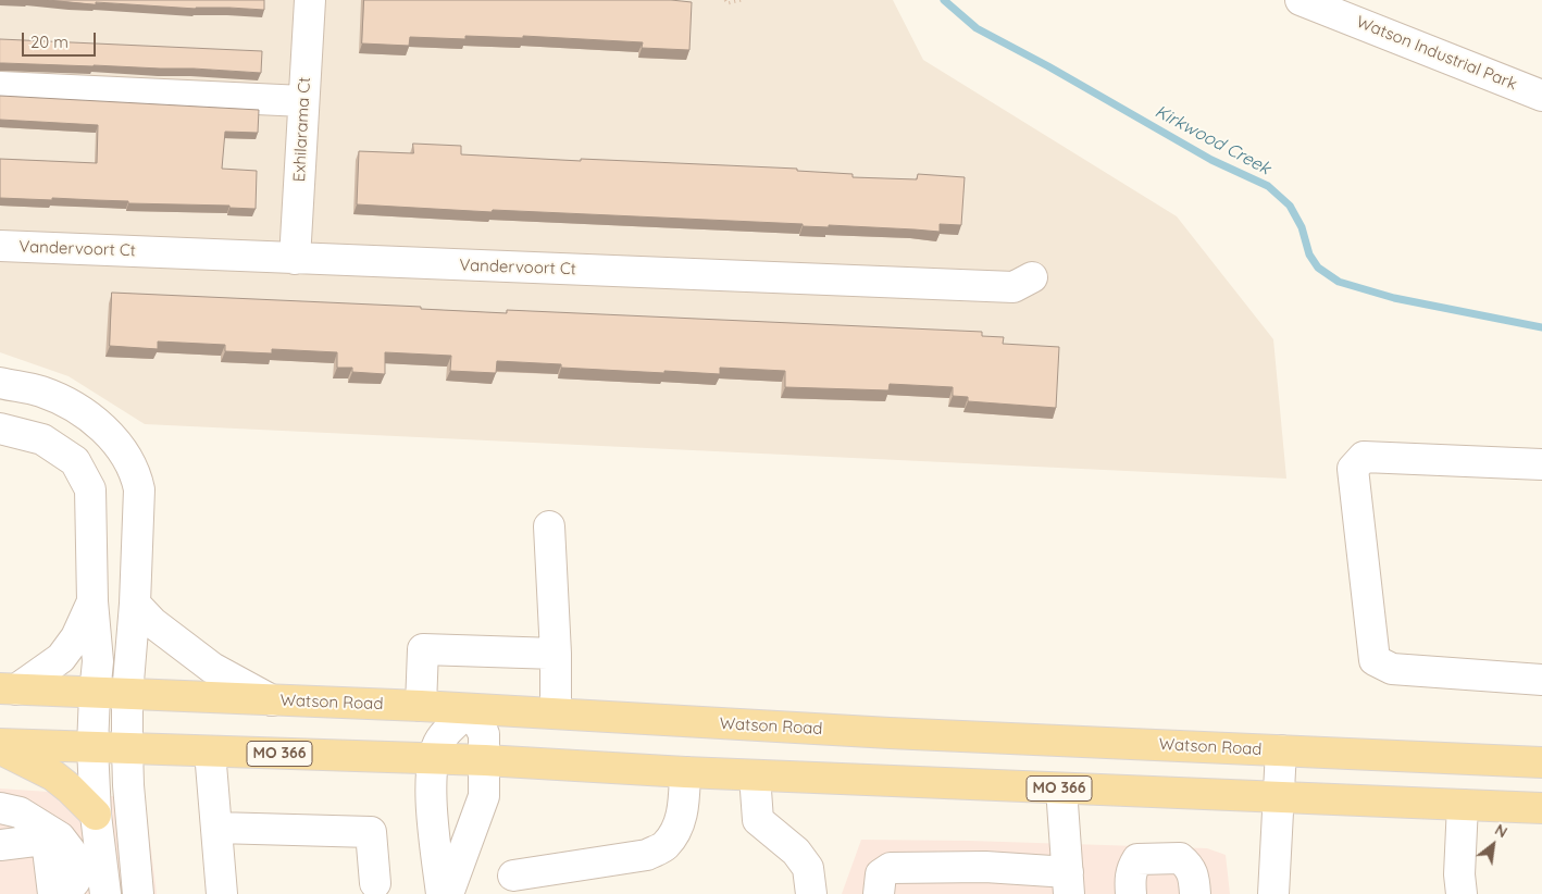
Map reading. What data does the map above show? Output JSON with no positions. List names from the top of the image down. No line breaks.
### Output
{"streets":{"main road":["Watson Road","MO 366"],"street":["Watson Industrial Park","Exhilarama Ct","Vandervoort Ct"]},"crossings":[["Exhilarama Ct","Vandervoort Ct"]],"water":["Kirkwood Creek"],"scale_bar":"20 m","north":"top right"}
